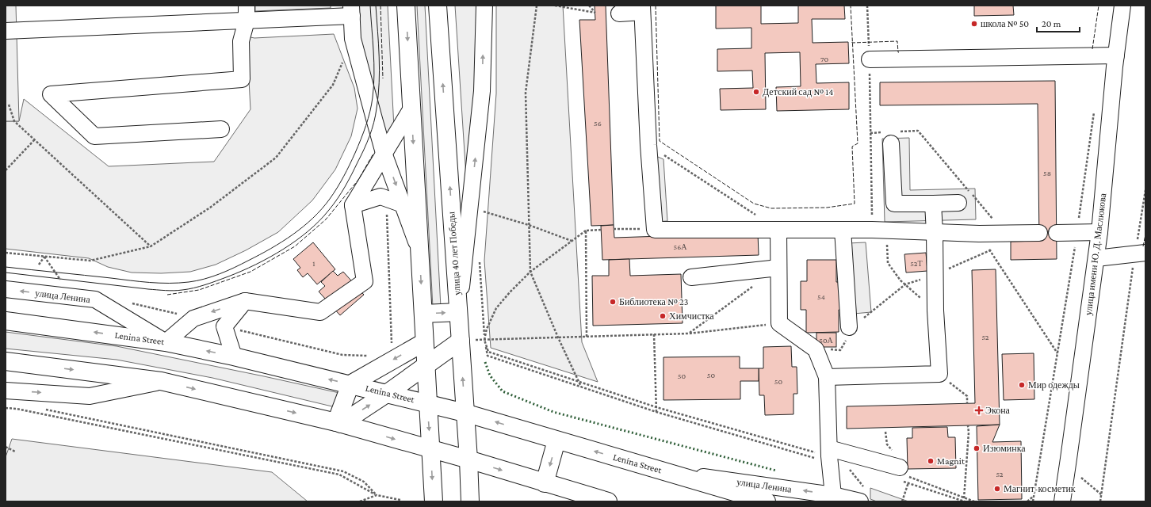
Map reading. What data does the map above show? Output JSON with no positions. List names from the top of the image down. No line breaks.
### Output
{"streets":{"main road":["улица 40 лет Победы","Lenina Street"],"street":["улица имени Ю. Д. Маслюкова","улица Ленина"]},"crossings":[["улица 40 лет Победы","Lenina Street"],["улица Ленина","Lenina Street"]],"places":{"other":["школа № 50","Детский сад № 14","Библиотека № 23","Химчистка","Мир одежды","Изюминка","Magnit","Магнит-косметик"],"health":["Экона"]},"house_numbers":["70","56","58","56А","1","52Т","54","52","50А","50","50","50","52"],"scale_bar":"20 m"}
